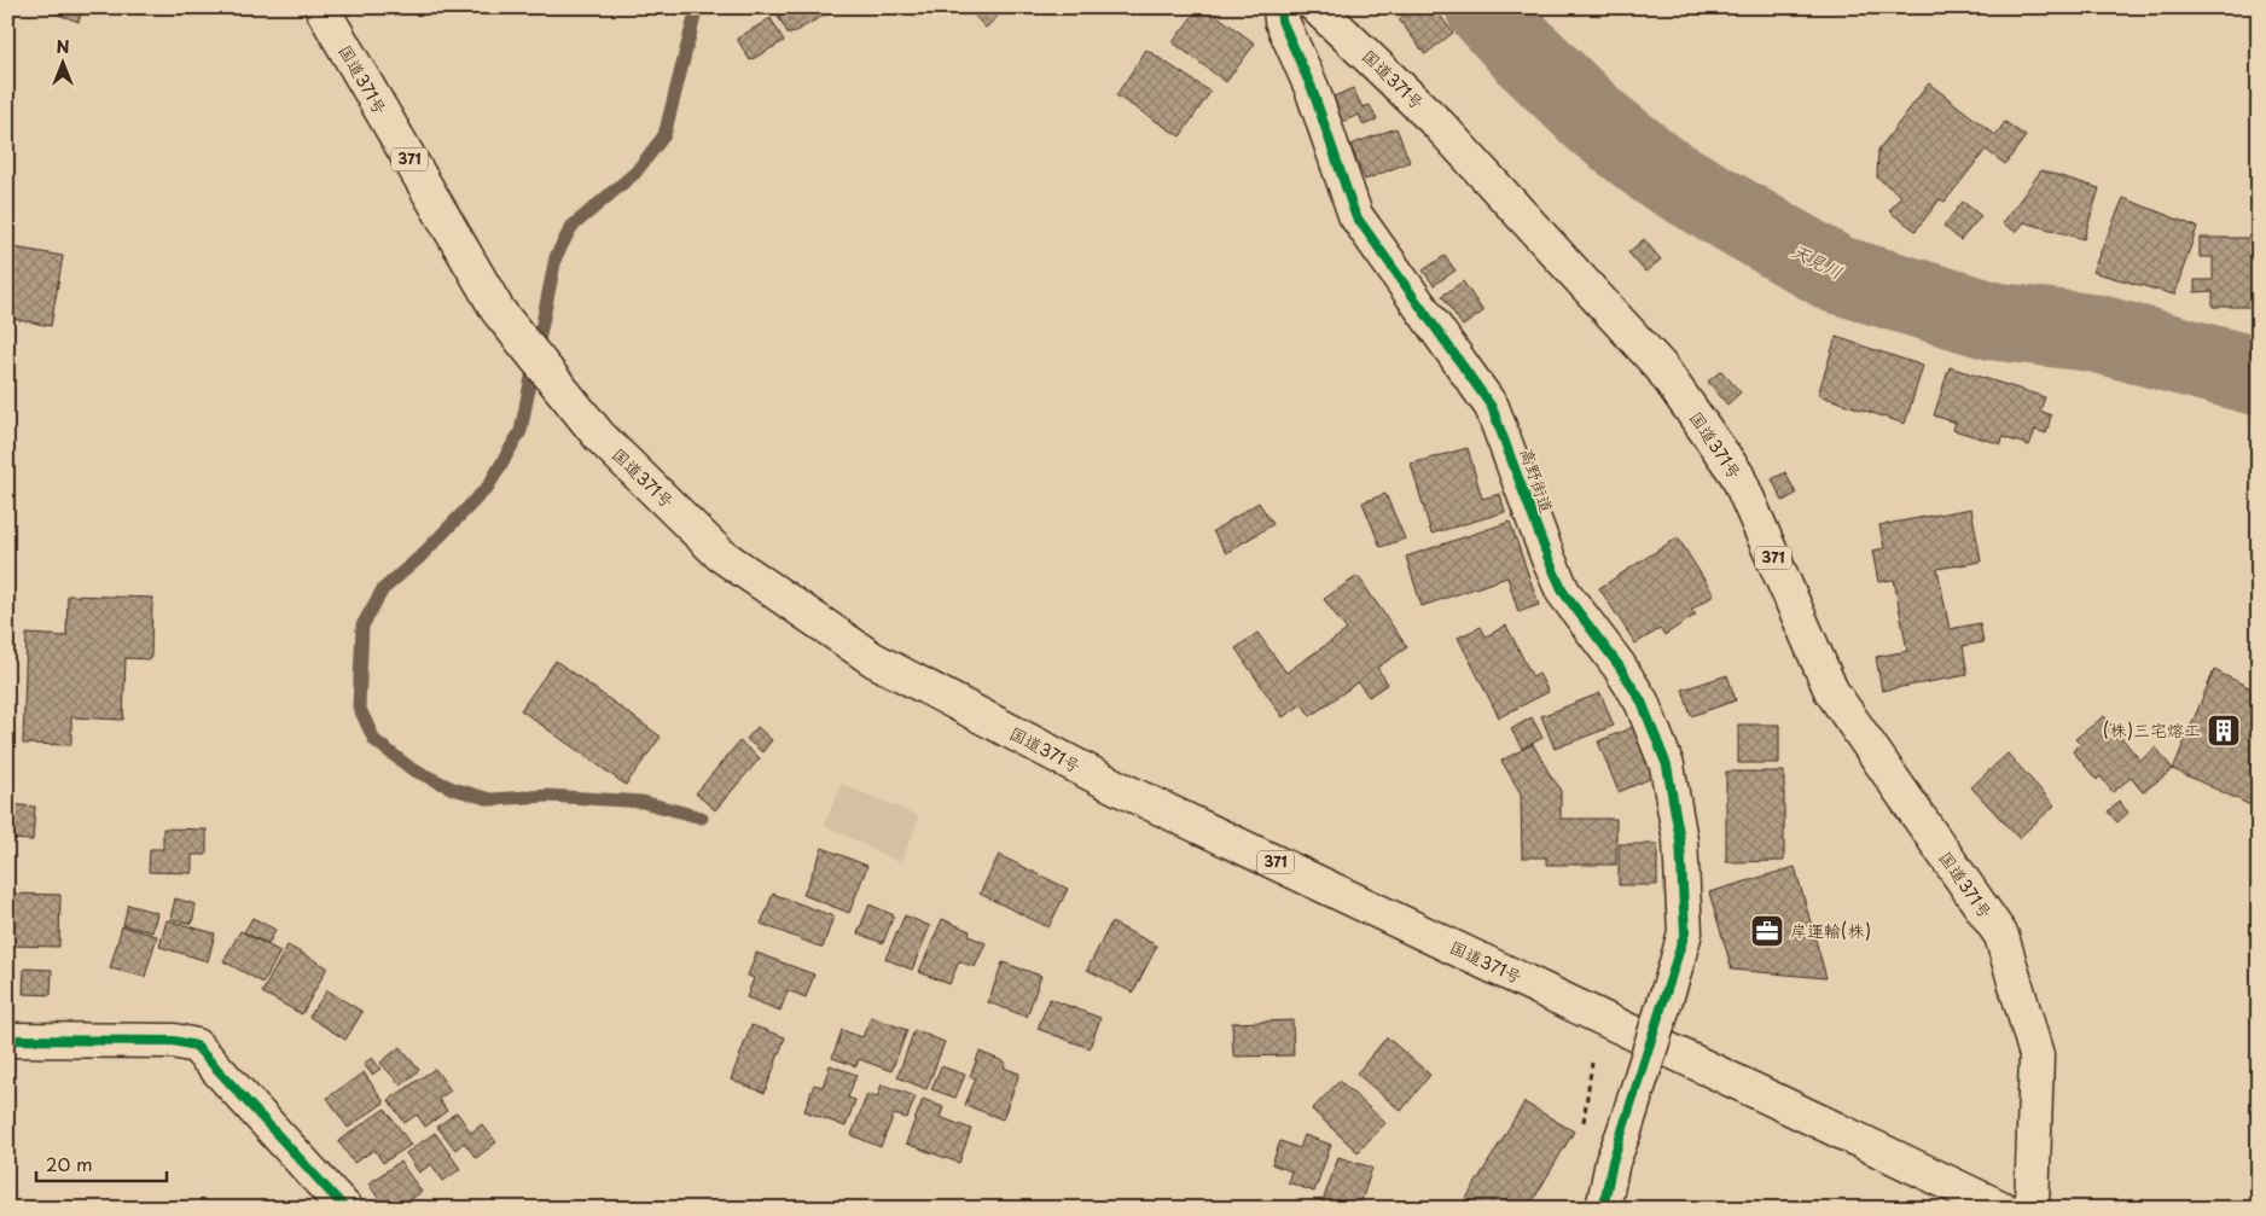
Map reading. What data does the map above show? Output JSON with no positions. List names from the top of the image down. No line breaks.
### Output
{"streets":{"main road":["国道371号","371","高野街道"]},"water":["天見川"],"places":{"building":["(株)三宅熔工"],"office":["岸運輸(株)"]},"scale_bar":"20 m","north":"top"}
